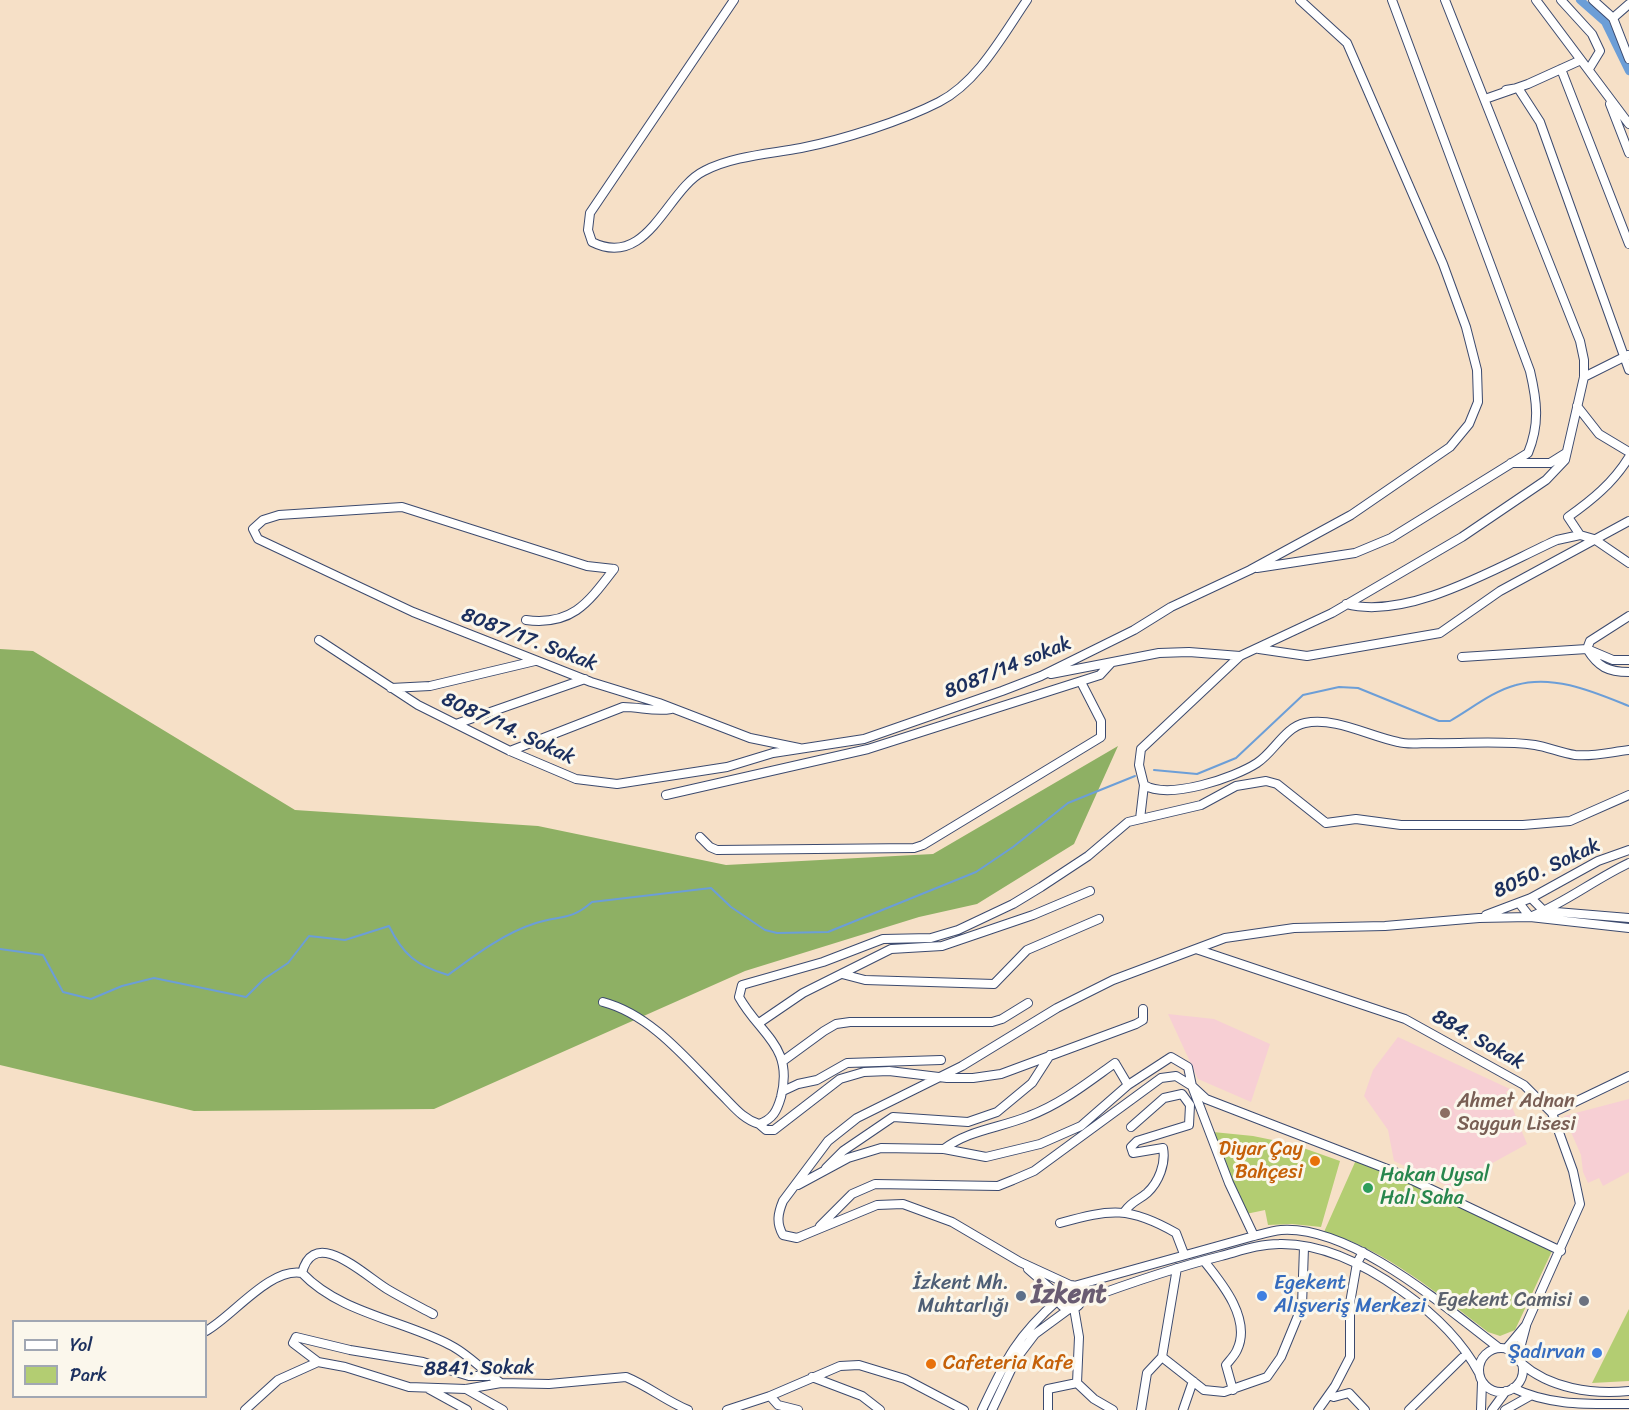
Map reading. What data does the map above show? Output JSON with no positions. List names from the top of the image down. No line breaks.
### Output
{"streets":{"street":["8087/17. Sokak","8087/14 sokak","8087/14. Sokak","8050. Sokak","884. Sokak","8841. Sokak"]},"crossings":[["8087/17. Sokak","8087/14 sokak"],["8087/17. Sokak","8087/14. Sokak"],["8087/14 sokak","8087/14. Sokak"]],"districts":["İzkent"],"places":["Ahmet Adnan Saygun Lisesi","Diyar Çay Bahçesi","Hakan Uysal Halı Saha","İzkent Mh. Muhtarlığı","Egekent Alışveriş Merkezi","Egekent Camisi","Şadırvan","Cafeteria Kafe"],"legend":["Yol","Park"]}
